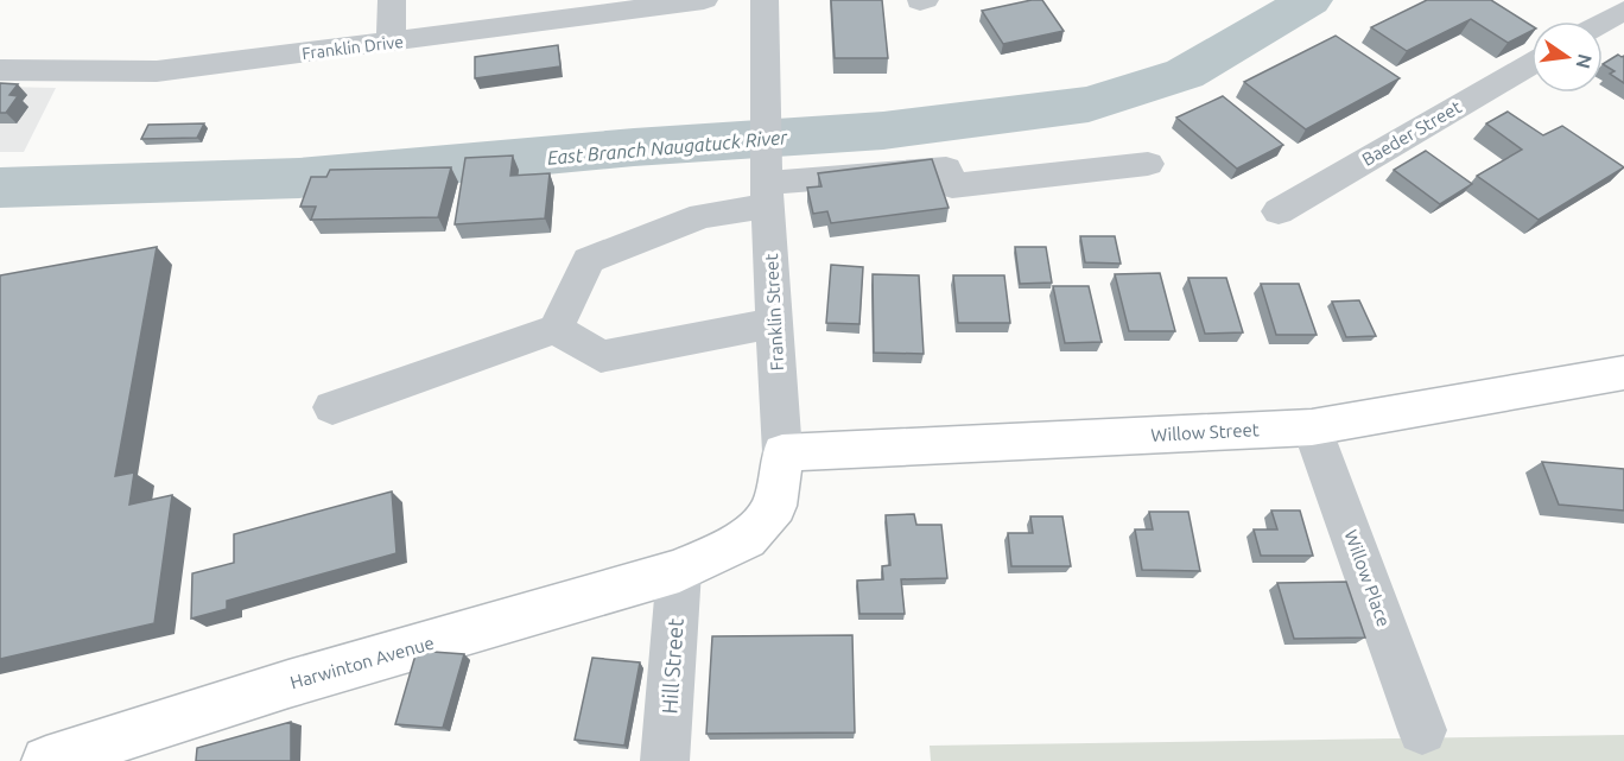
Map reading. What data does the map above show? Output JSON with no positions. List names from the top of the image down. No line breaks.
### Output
{"streets":{"main road":["Franklin Street","Willow Street","Harwinton Avenue"],"street":["Franklin Drive","Baeder Street","Willow Place","Hill Street"]},"crossings":[["Franklin Street","Willow Street"],["Franklin Street","Harwinton Avenue"],["Franklin Street","Hill Street"],["Willow Street","Willow Place"],["Harwinton Avenue","Hill Street"]],"water":["East Branch Naugatuck River"],"north":"right"}
